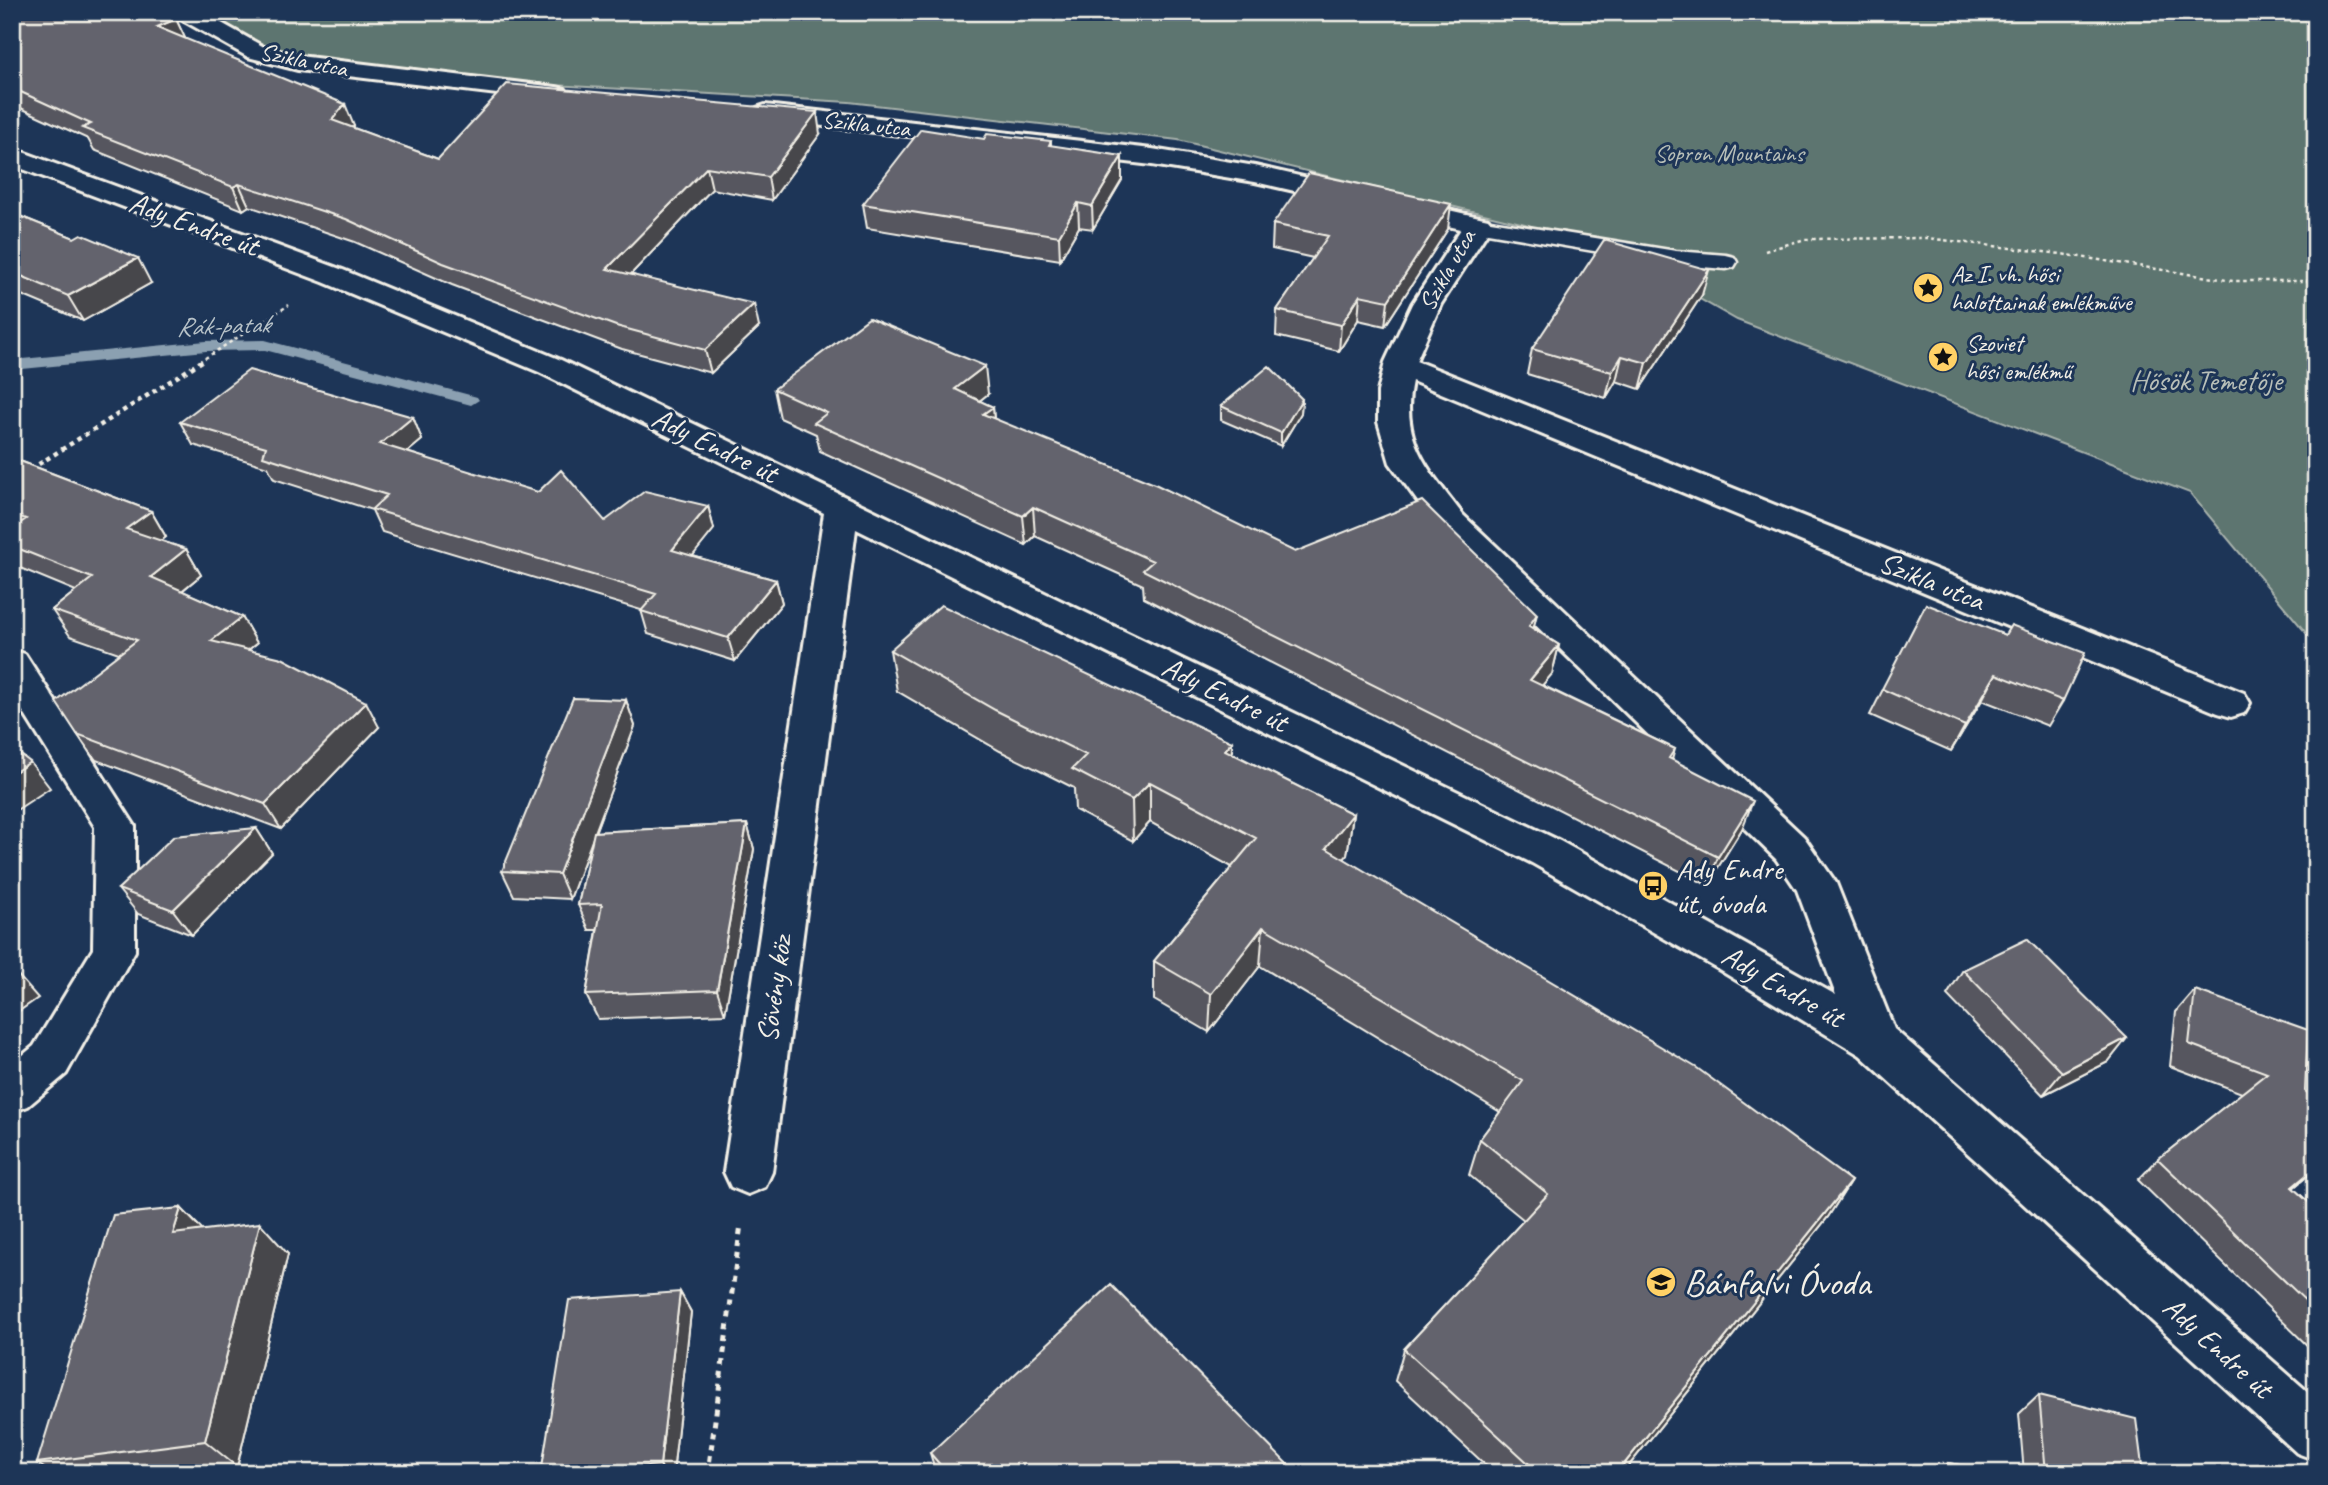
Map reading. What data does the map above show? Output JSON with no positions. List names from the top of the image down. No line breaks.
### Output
{"streets":{"street":["Szikla utca","Ady Endre út","Sövény köz"]},"crossings":[["Szikla utca","Ady Endre út"],["Ady Endre út","Sövény köz"]],"water":["Rák-patak"],"parks":["Sopron Mountains","Hősök Temetője"],"places":{"place":["Az I. vh. hősi halottainak emlékműve","Szoviet hősi emlékmű"],"bus stop":["Ady Endre út, óvoda"],"school or university":["Bánfalvi Óvoda"]}}
